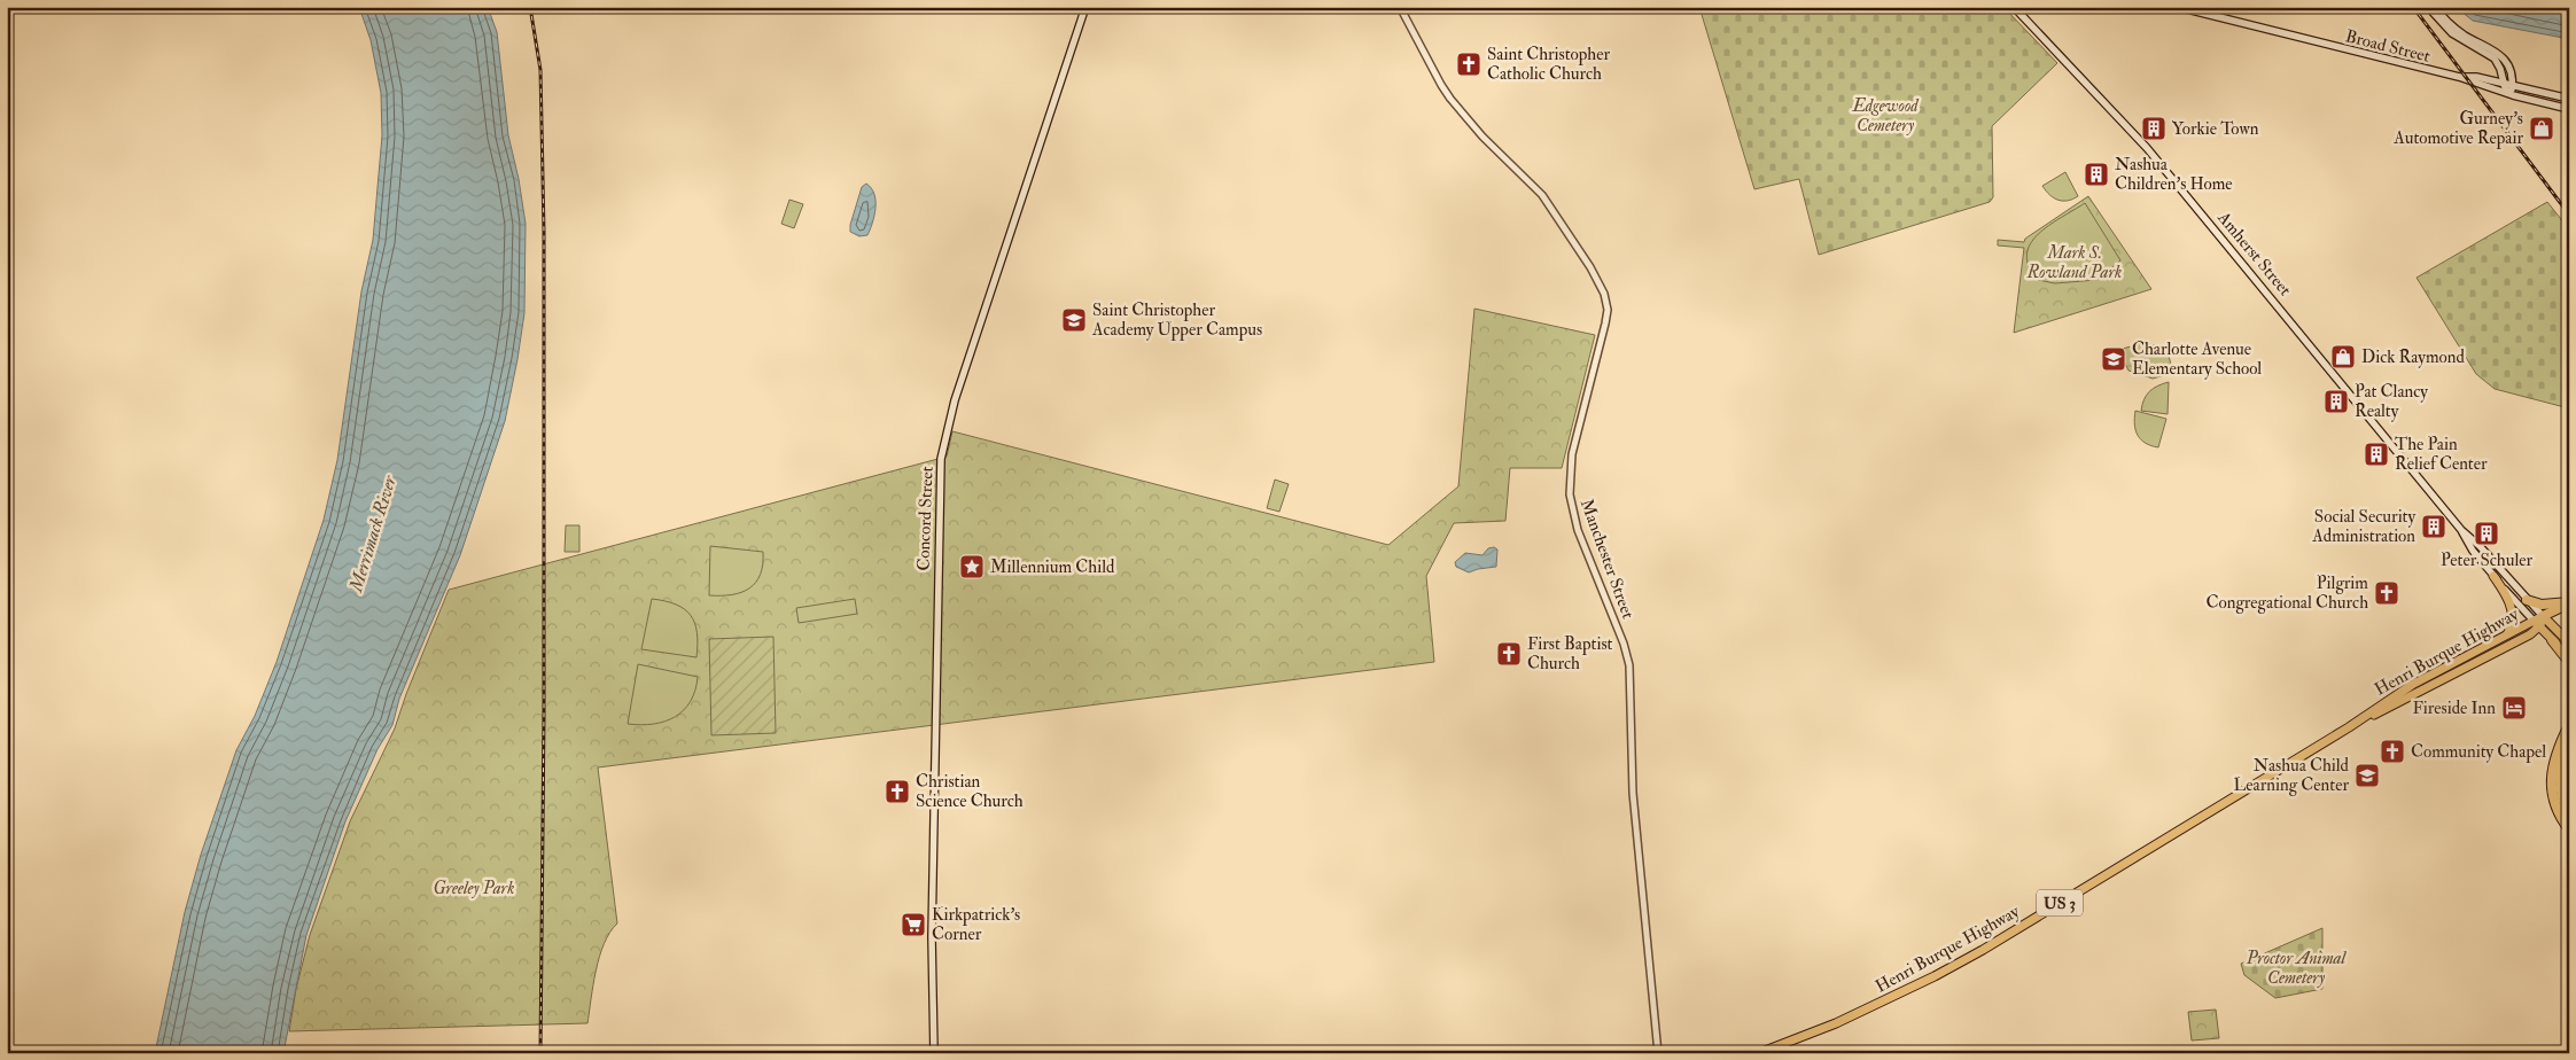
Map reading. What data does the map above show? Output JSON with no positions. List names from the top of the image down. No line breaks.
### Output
{"streets":{"highway":["US 3"],"main road":["Broad Street","Amherst Street","Concord Street","Henri Burque Highway"],"street":["Manchester Street"]},"crossings":[["Amherst Street","Henri Burque Highway"],["Amherst Street","US 3"],["Henri Burque Highway","US 3"]],"water":["Merrimack River"],"parks":["Edgewood Cemetery","Mark S. Rowland Park","Greeley Park","Proctor Animal Cemetery"],"places":{"church":["Saint Christopher Catholic Church","Pilgrim Congregational Church","First Baptist Church","Community Chapel","Christian Science Church"],"building":["Yorkie Town","Nashua Children's Home","Pat Clancy Realty","The Pain Relief Center","Social Security Administration","Peter Schuler"],"shop":["Gurney's Automotive Repair","Dick Raymond"],"school or university":["Saint Christopher Academy Upper Campus","Charlotte Avenue Elementary School","Nashua Child Learning Center"],"place":["Millennium Child"],"hotel":["Fireside Inn"],"supermarket":["Kirkpatrick's Corner"]}}
